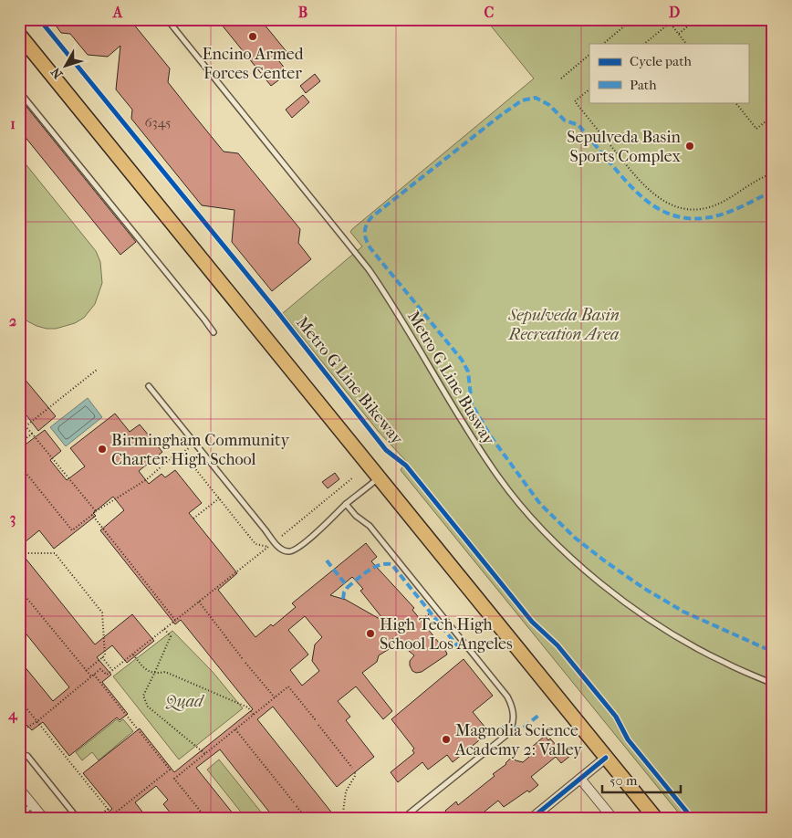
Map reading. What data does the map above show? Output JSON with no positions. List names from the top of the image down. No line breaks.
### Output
{"streets":{"lane":["Metro G Line Busway"],"cycle path":["Metro G Line Bikeway"]},"parks":["Sepulveda Basin Recreation Area","Quad"],"places":["Encino Armed Forces Center","Sepulveda Basin Sports Complex","Birmingham Community Charter High School","High Tech High School Los Angeles","Magnolia Science Academy 2: Valley"],"house_numbers":["6345"],"legend":["Cycle path","Path"],"scale_bar":"50 m","north":"bottom left","grid":{"columns":["A","B","C","D"],"rows":["1","2","3","4"]}}
